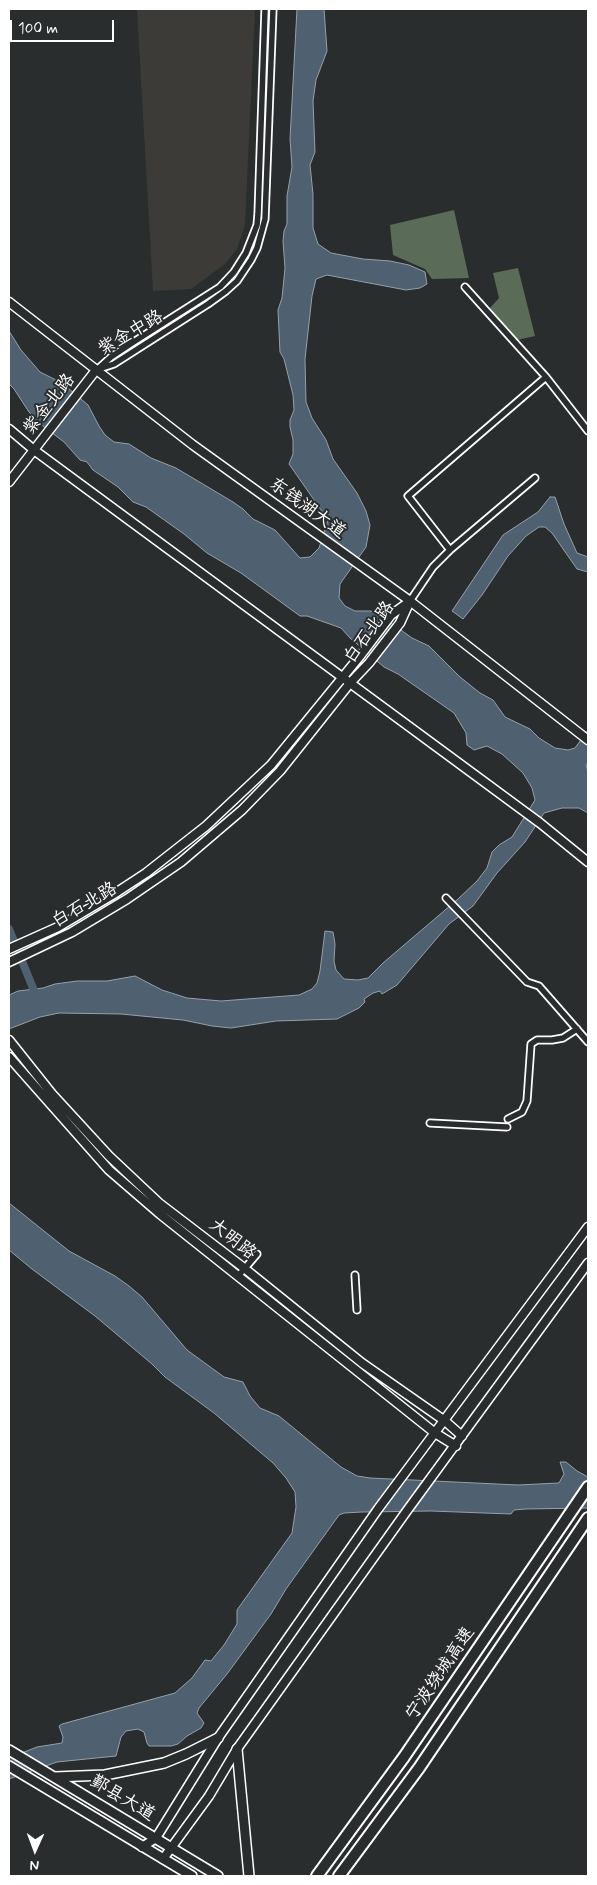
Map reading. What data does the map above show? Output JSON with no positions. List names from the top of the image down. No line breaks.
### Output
{"streets":{"highway":["宁波绕城高速"],"main road":["紫金北路","东钱湖大道","白石北路","大明路","鄞县大道"],"street":["紫金中路"]},"crossings":[["紫金中路","紫金北路"],["紫金中路","东钱湖大道"],["紫金北路","东钱湖大道"],["东钱湖大道","白石北路"]],"scale_bar":"100 m","north":"bottom"}
